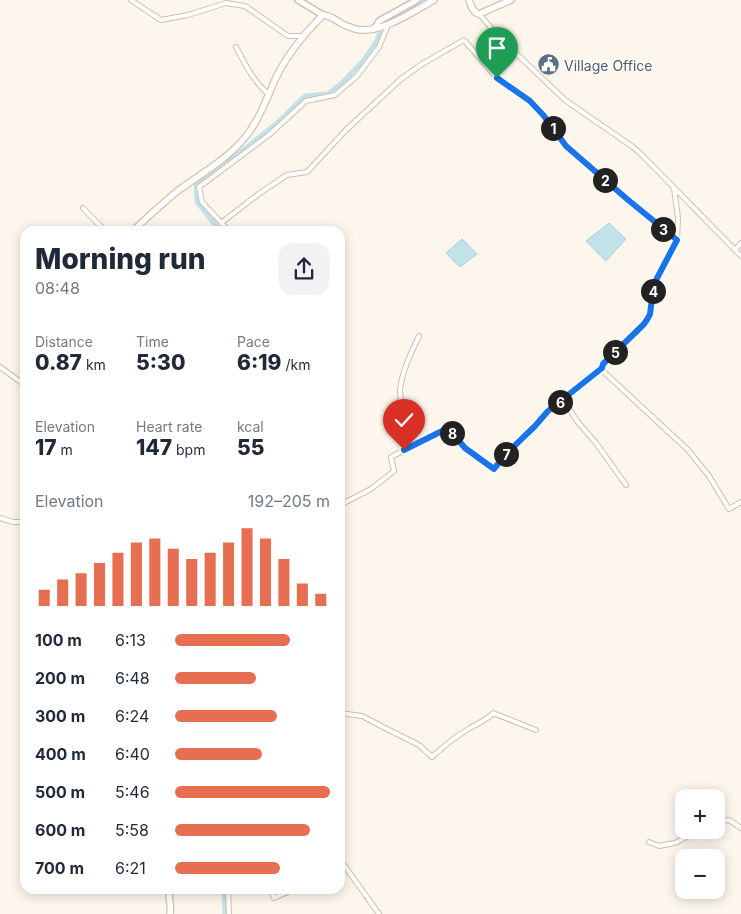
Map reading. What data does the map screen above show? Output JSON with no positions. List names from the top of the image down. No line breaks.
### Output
{"places":{"public building":["Village Office"]},"page":{"pins":["1","2","3","4","5","6","8","7"],"heading":["Morning run","08:48"],"stats":[["Distance","0.87 km"],["Time","5:30"],["Pace","6:19 /km"],["Elevation","17 m"],["Heart rate","147 bpm"],["kcal","55"]],"chart":["Elevation","192–205 m"],"list":[{"name":"100 m","note":"6:13"},{"name":"200 m","note":"6:48"},{"name":"300 m","note":"6:24"},{"name":"400 m","note":"6:40"},{"name":"500 m","note":"5:46"},{"name":"600 m","note":"5:58"},{"name":"700 m","note":"6:21"}],"map_buttons":["+","−"]}}
